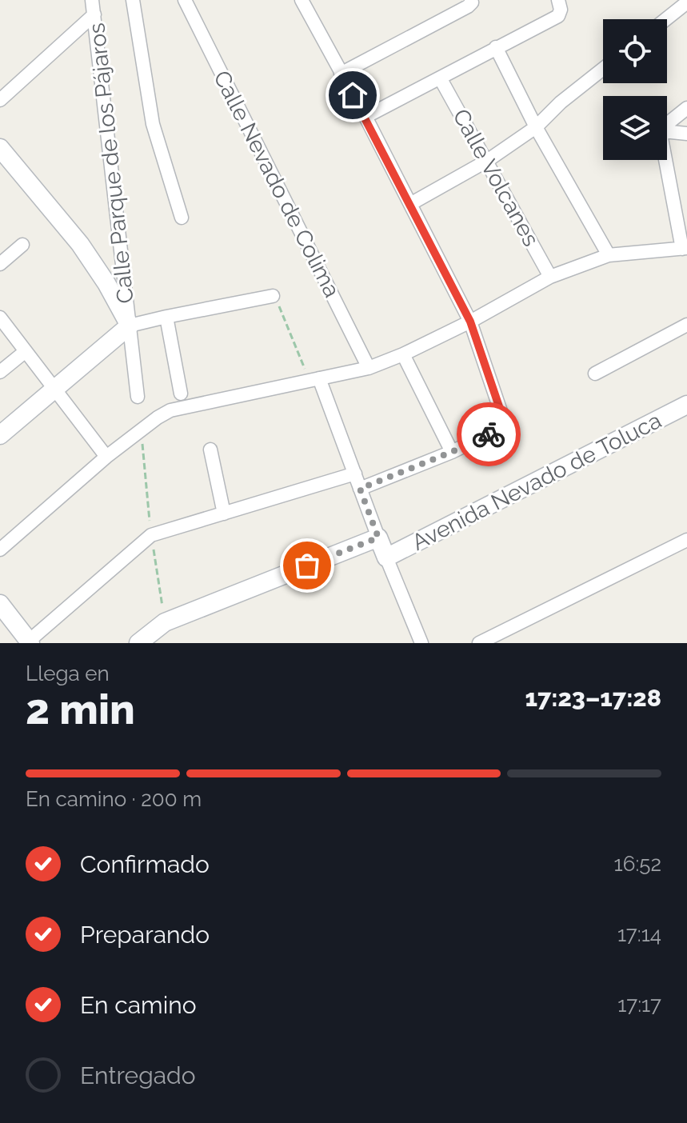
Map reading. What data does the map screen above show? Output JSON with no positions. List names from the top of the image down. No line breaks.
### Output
{"streets":{"street":["Calle Parque de los Pájaros","Calle Volcanes","Calle Nevado de Colima","Avenida Nevado de Toluca"]},"page":{"heading":["2 min","Llega en","17:23–17:28"],"bar":"En camino · 200 m","list":[["Confirmado","16:52"],["Preparando","17:14"],["En camino","17:17"],"Entregado"]}}
